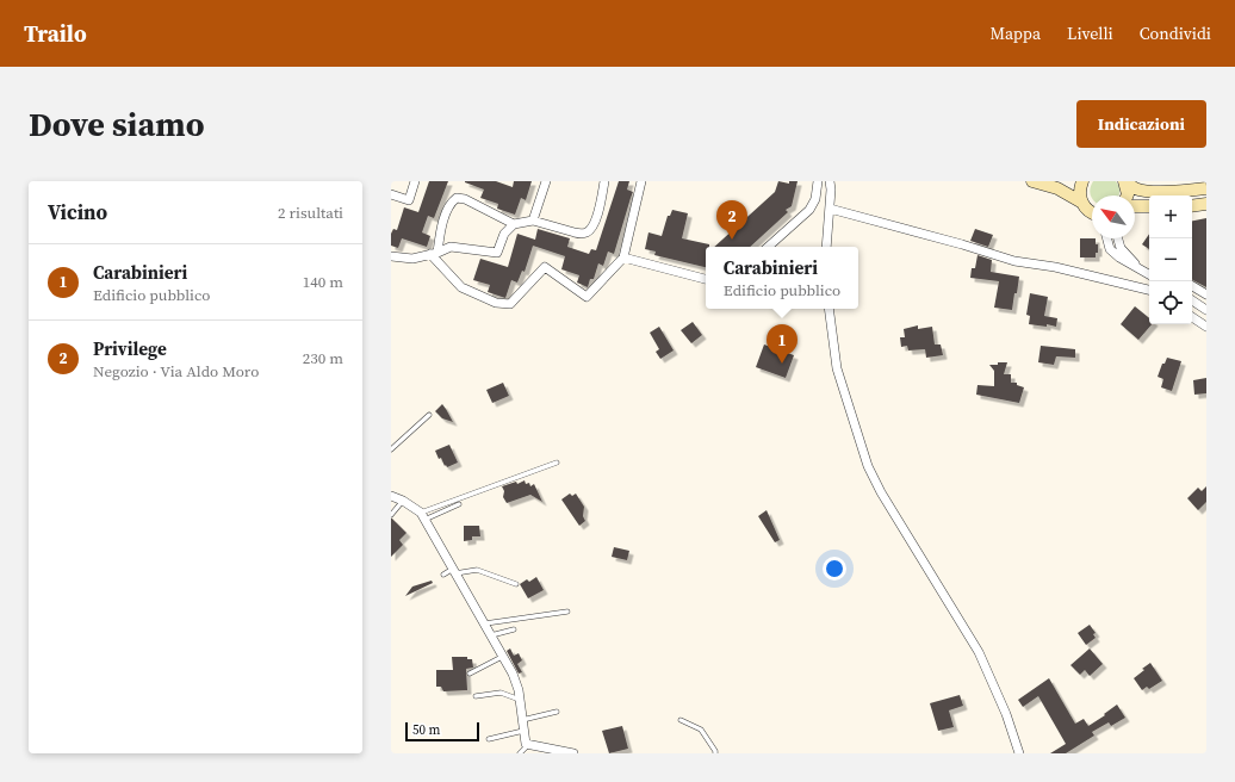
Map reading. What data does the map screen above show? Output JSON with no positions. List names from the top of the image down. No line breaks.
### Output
{"scale_bar":"50 m","north":"top left","page":{"header":"Trailo","nav":["Mappa","Livelli","Condividi"],"buttons":"Indicazioni","title":"Dove siamo","heading":["Vicino","2 risultati"],"map_buttons":["+","−"],"pins":["2","1"],"list":[{"mark":"1","name":"Carabinieri","note":"Edificio pubblico","value":"140 m"},{"mark":"2","name":"Privilege","note":"Negozio · Via Aldo Moro","value":"230 m"}],"popup":["Carabinieri","Edificio pubblico"],"scale":"50 m"}}
